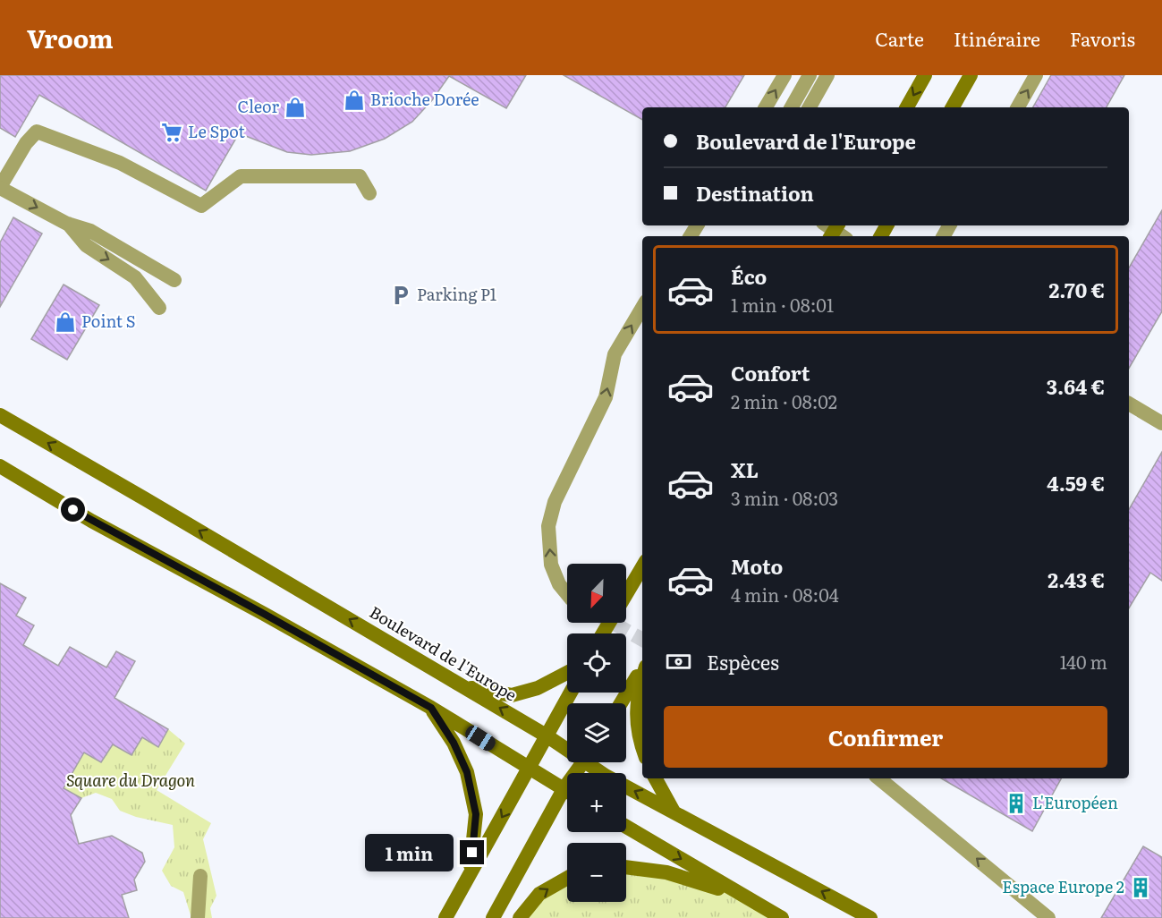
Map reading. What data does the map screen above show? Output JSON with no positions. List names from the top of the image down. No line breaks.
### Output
{"streets":{"main road":["Boulevard de l'Europe"]},"parks":["Square du Dragon"],"places":{"shop":["Brioche Dorée","Cleor","Point S"],"supermarket":["Le Spot"],"parking":["Parking P1"],"building":["L'Européen","Espace Europe 2"]},"north":"bottom left","page":{"header":"Vroom","nav":["Carte","Itinéraire","Favoris"],"banner":["Boulevard de l'Europe","Destination"],"list":[{"name":"Éco","note":"1 min · 08:01","value":"2.70 €"},{"name":"Confort","note":"2 min · 08:02","value":"3.64 €"},{"name":"XL","note":"3 min · 08:03","value":"4.59 €"},{"name":"Moto","note":"4 min · 08:04","value":"2.43 €"}],"map_buttons":["+","−"],"pay":["Espèces","140 m"],"buttons":"Confirmer","bubble":"1 min"}}
